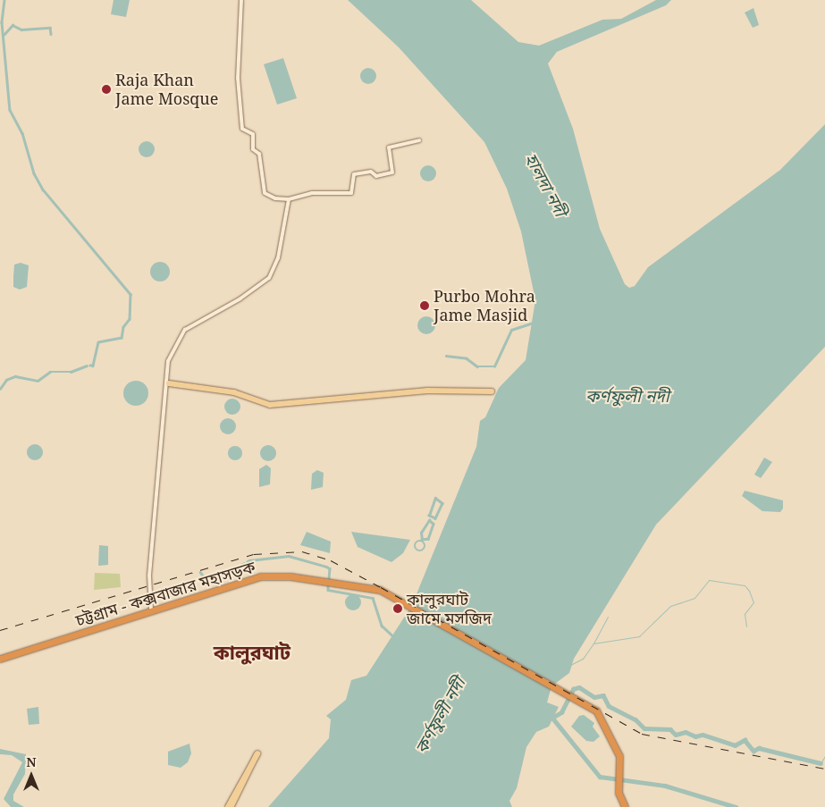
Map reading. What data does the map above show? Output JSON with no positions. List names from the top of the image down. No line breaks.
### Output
{"streets":{"highway":["চট্টগ্রাম - কক্সবাজার মহাসড়ক"]},"districts":["কালুরঘাট"],"water":["হালদা নদী","কর্ণফুলী নদী"],"places":["Raja Khan Jame Mosque","Purbo Mohra Jame Masjid","কালুরঘাট জামে মসজিদ"],"north":"top"}
